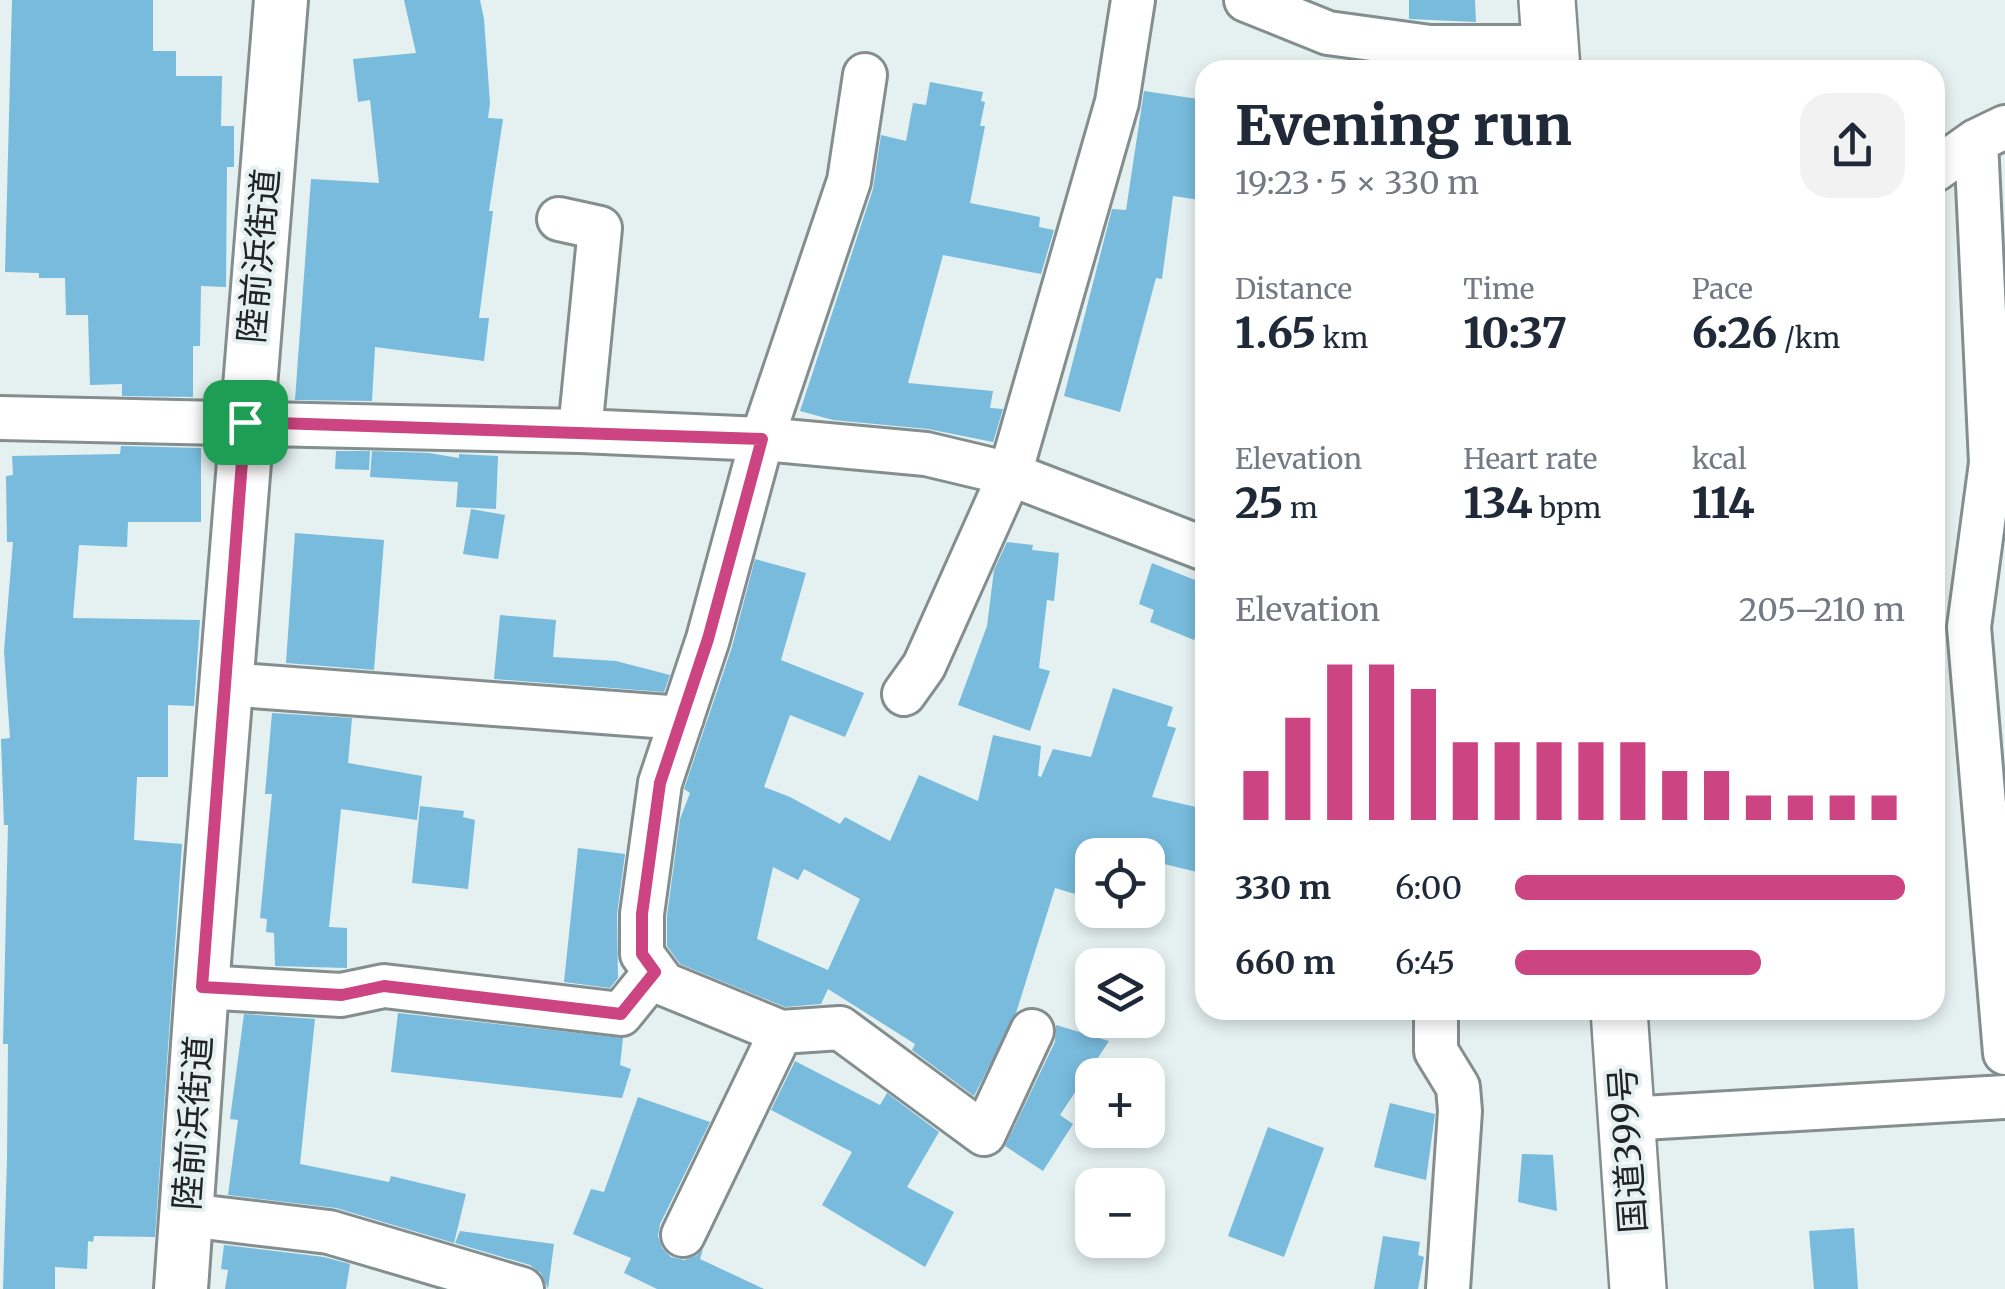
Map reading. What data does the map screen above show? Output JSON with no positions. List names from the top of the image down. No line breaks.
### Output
{"streets":{"highway":["国道399号"],"street":["陸前浜街道"]},"page":{"heading":["Evening run","19:23 · 5 × 330 m"],"stats":[["Distance","1.65 km"],["Time","10:37"],["Pace","6:26 /km"],["Elevation","25 m"],["Heart rate","134 bpm"],["kcal","114"]],"chart":["Elevation","205–210 m"],"map_buttons":["+","−"],"list":[{"name":"330 m","note":"6:00"},{"name":"660 m","note":"6:45"}]}}
